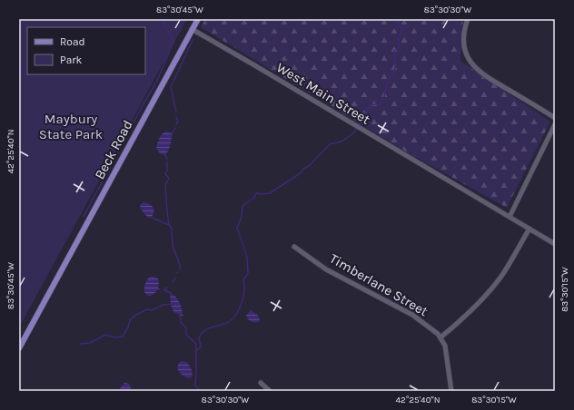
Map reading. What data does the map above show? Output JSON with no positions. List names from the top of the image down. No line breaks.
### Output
{"streets":{"main road":["Beck Road"],"street":["West Main Street","Timberlane Street"]},"crossings":[["West Main Street","Beck Road"]],"parks":["Maybury State Park"],"legend":["Road","Park"],"coordinates":["83°30'45\"W","83°30'30\"W","42°25'40\"N","83°30'15\"W"]}
